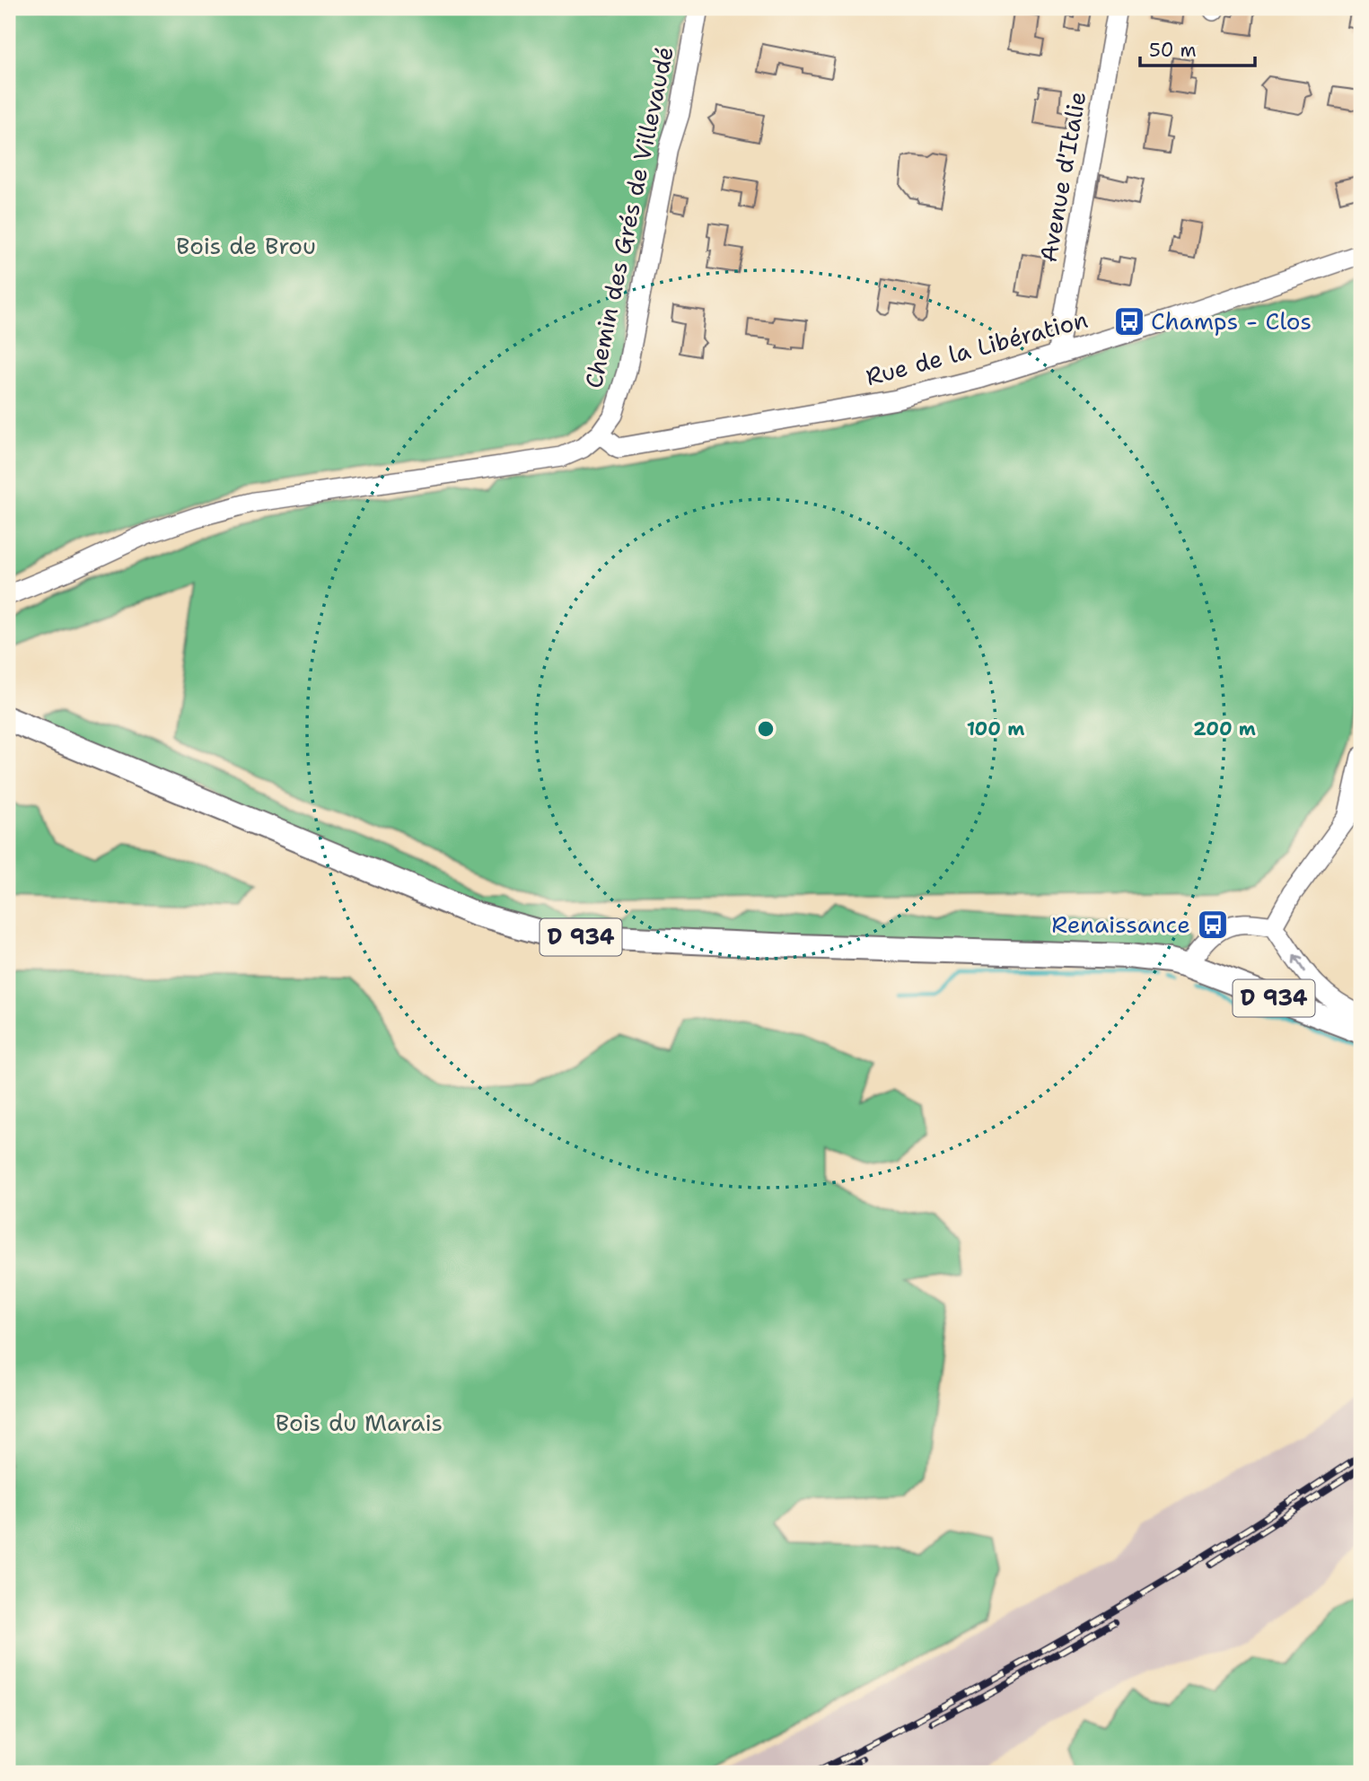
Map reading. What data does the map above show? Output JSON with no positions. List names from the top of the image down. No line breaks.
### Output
{"streets":{"main road":["D 934"],"street":["Avenue d'Italie","Chemin des Grés de Villevaudé","Rue de la Libération"]},"crossings":[["Avenue d'Italie","Rue de la Libération"],["Chemin des Grés de Villevaudé","Rue de la Libération"]],"parks":["Bois de Brou","Bois du Marais"],"places":{"bus stop":["Champs - Clos","Renaissance"]},"scale_bar":"50 m","rings":["100 m","200 m"]}
